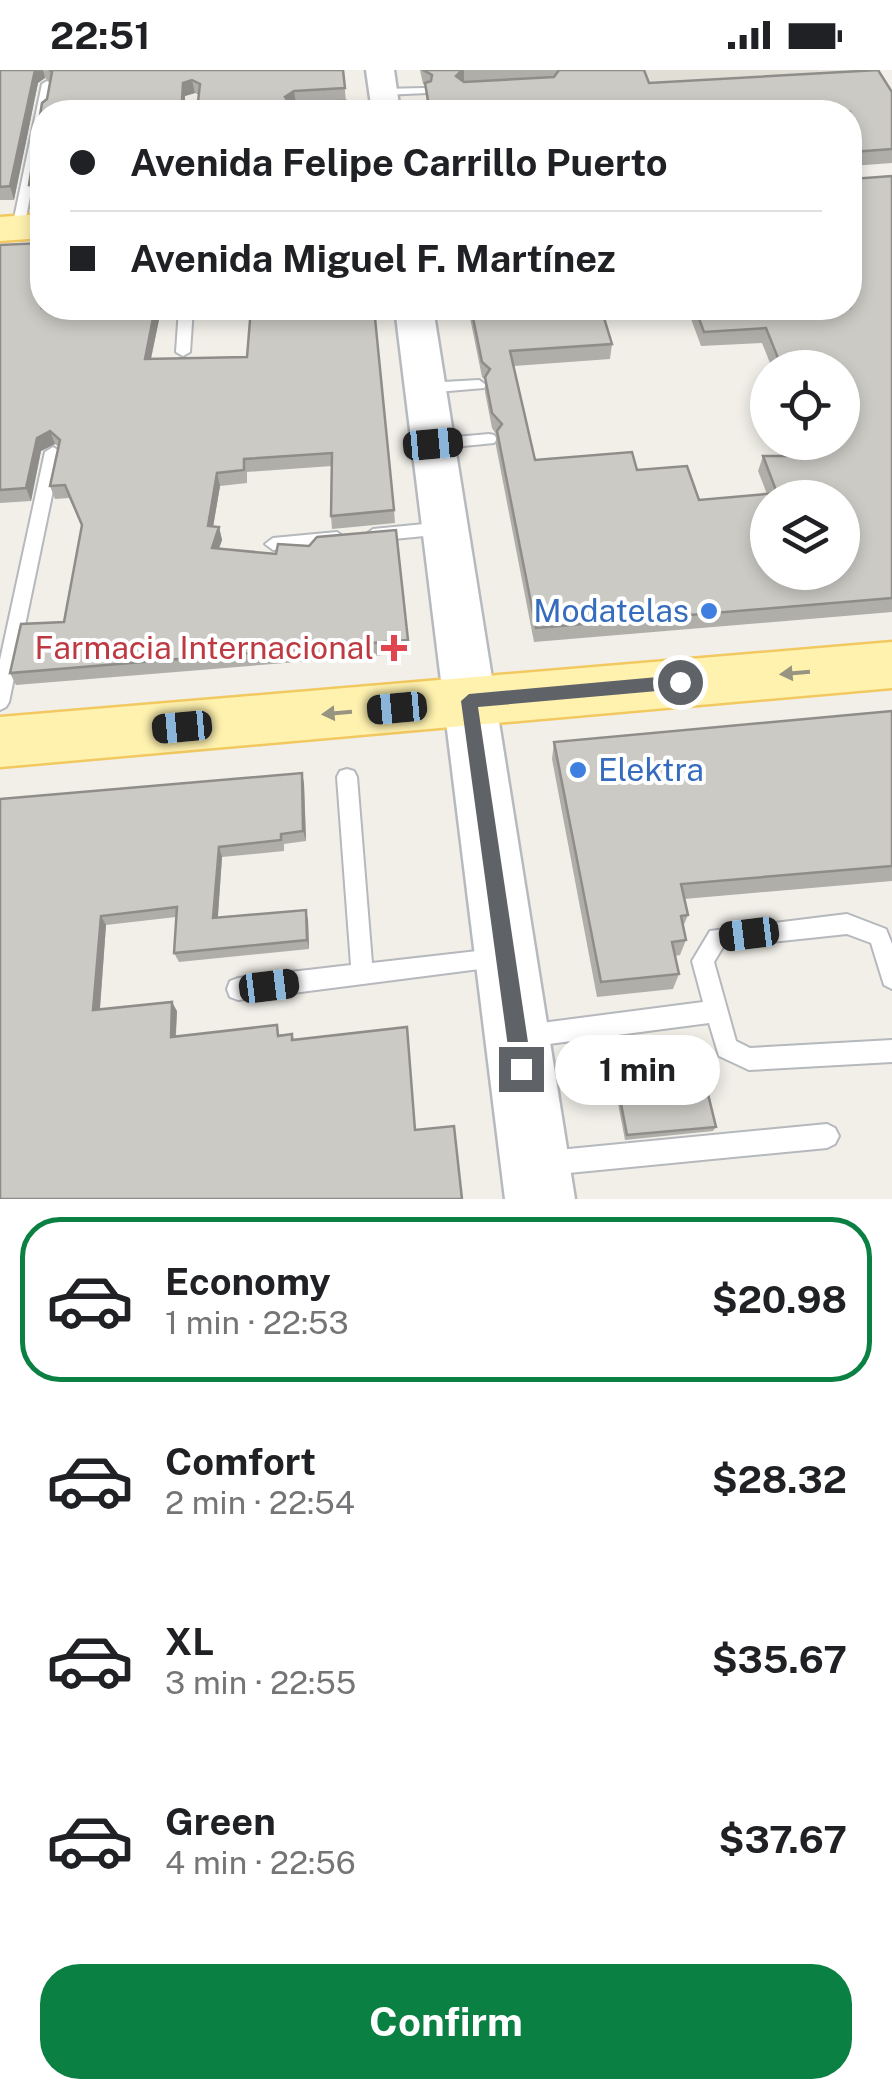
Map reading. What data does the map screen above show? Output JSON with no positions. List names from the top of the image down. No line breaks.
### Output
{"places":{"other":["Modatelas","Elektra"],"health":["Farmacia Internacional"]},"page":{"status":"22:51","banner":["Avenida Felipe Carrillo Puerto","Avenida Miguel F. Martínez"],"bubble":"1 min","list":[{"name":"Economy","note":"1 min · 22:53","value":"$20.98"},{"name":"Comfort","note":"2 min · 22:54","value":"$28.32"},{"name":"XL","note":"3 min · 22:55","value":"$35.67"},{"name":"Green","note":"4 min · 22:56","value":"$37.67"}],"buttons":"Confirm"}}
